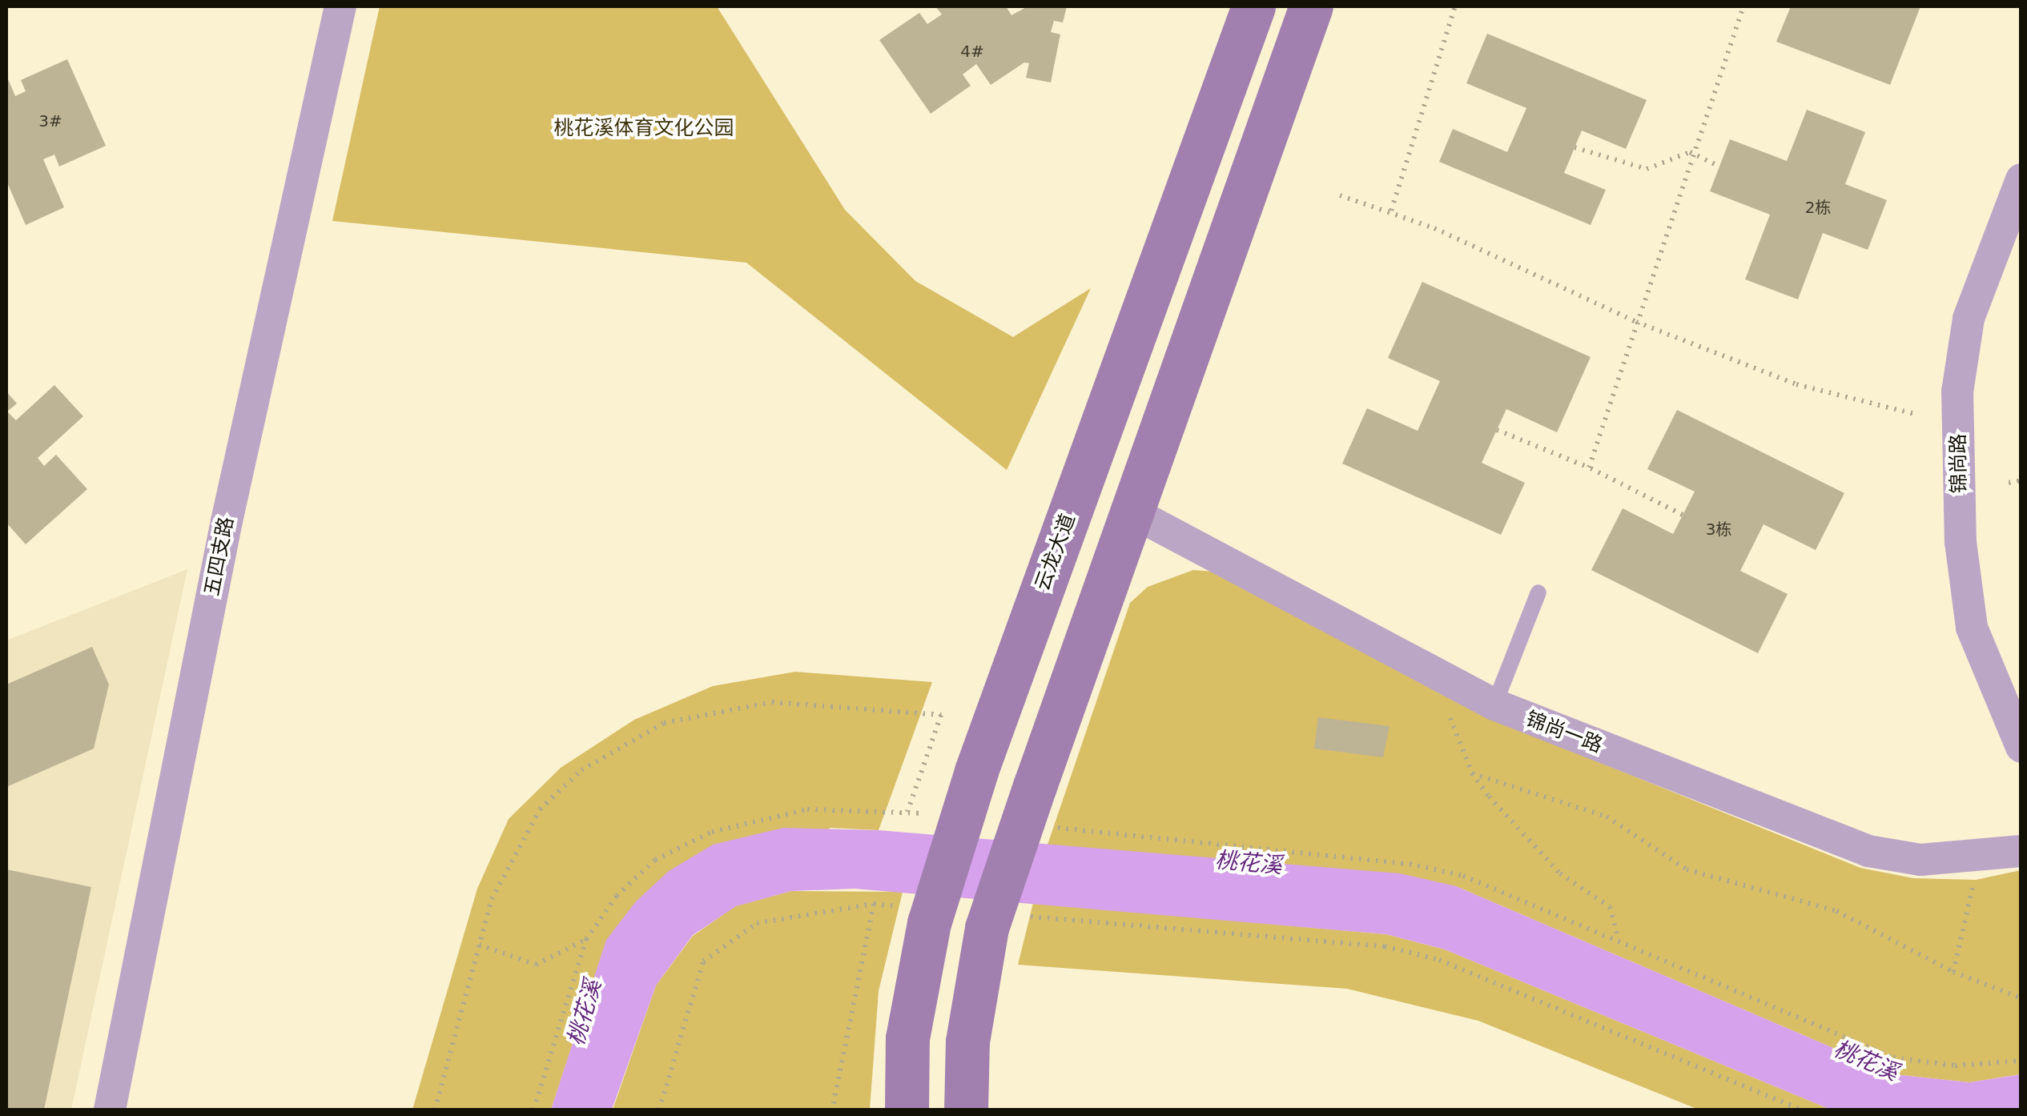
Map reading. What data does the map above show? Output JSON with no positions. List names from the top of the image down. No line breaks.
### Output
{"streets":{"main road":["云龙大道"],"street":["锦尚路","五四支路","锦尚一路"]},"water":["桃花溪"],"parks":["桃花溪体育文化公园"],"house_numbers":["4#","3#","2栋","3栋"]}
